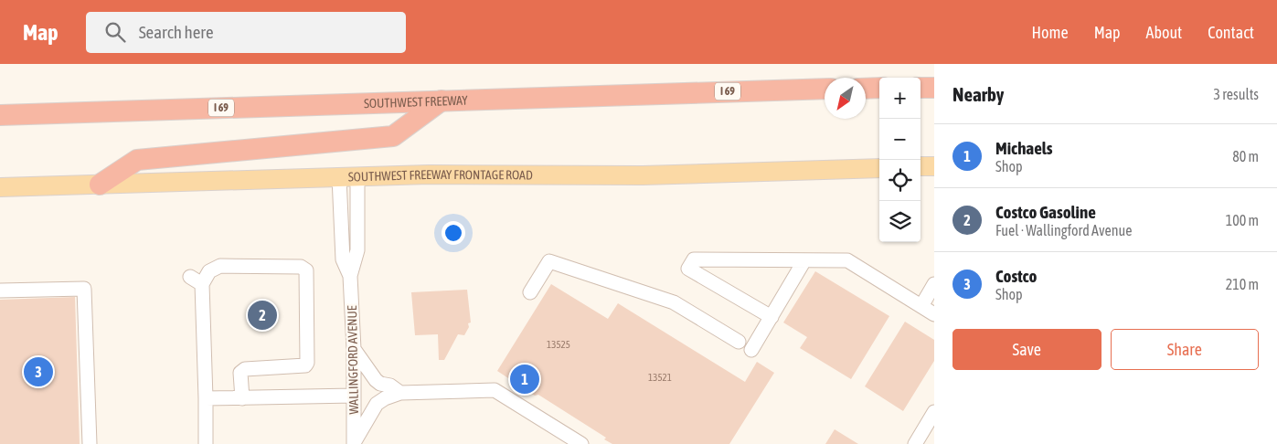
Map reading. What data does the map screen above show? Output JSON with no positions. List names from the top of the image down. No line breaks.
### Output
{"streets":{"highway":["I 69","SOUTHWEST FREEWAY"],"main road":["SOUTHWEST FREEWAY FRONTAGE ROAD"],"street":["WALLINGFORD AVENUE"]},"crossings":[["SOUTHWEST FREEWAY FRONTAGE ROAD","WALLINGFORD AVENUE"]],"house_numbers":["13525","13521"],"north":"bottom left","page":{"header":"Map","search":"Search here","nav":["Home","Map","About","Contact"],"heading":["Nearby","3 results"],"map_buttons":["+","−"],"list":[{"mark":"1","name":"Michaels","note":"Shop","value":"80 m"},{"mark":"2","name":"Costco Gasoline","note":"Fuel · Wallingford Avenue","value":"100 m"},{"mark":"3","name":"Costco","note":"Shop","value":"210 m"}],"pins":["2","3","1"],"buttons":["Save","Share"]}}
